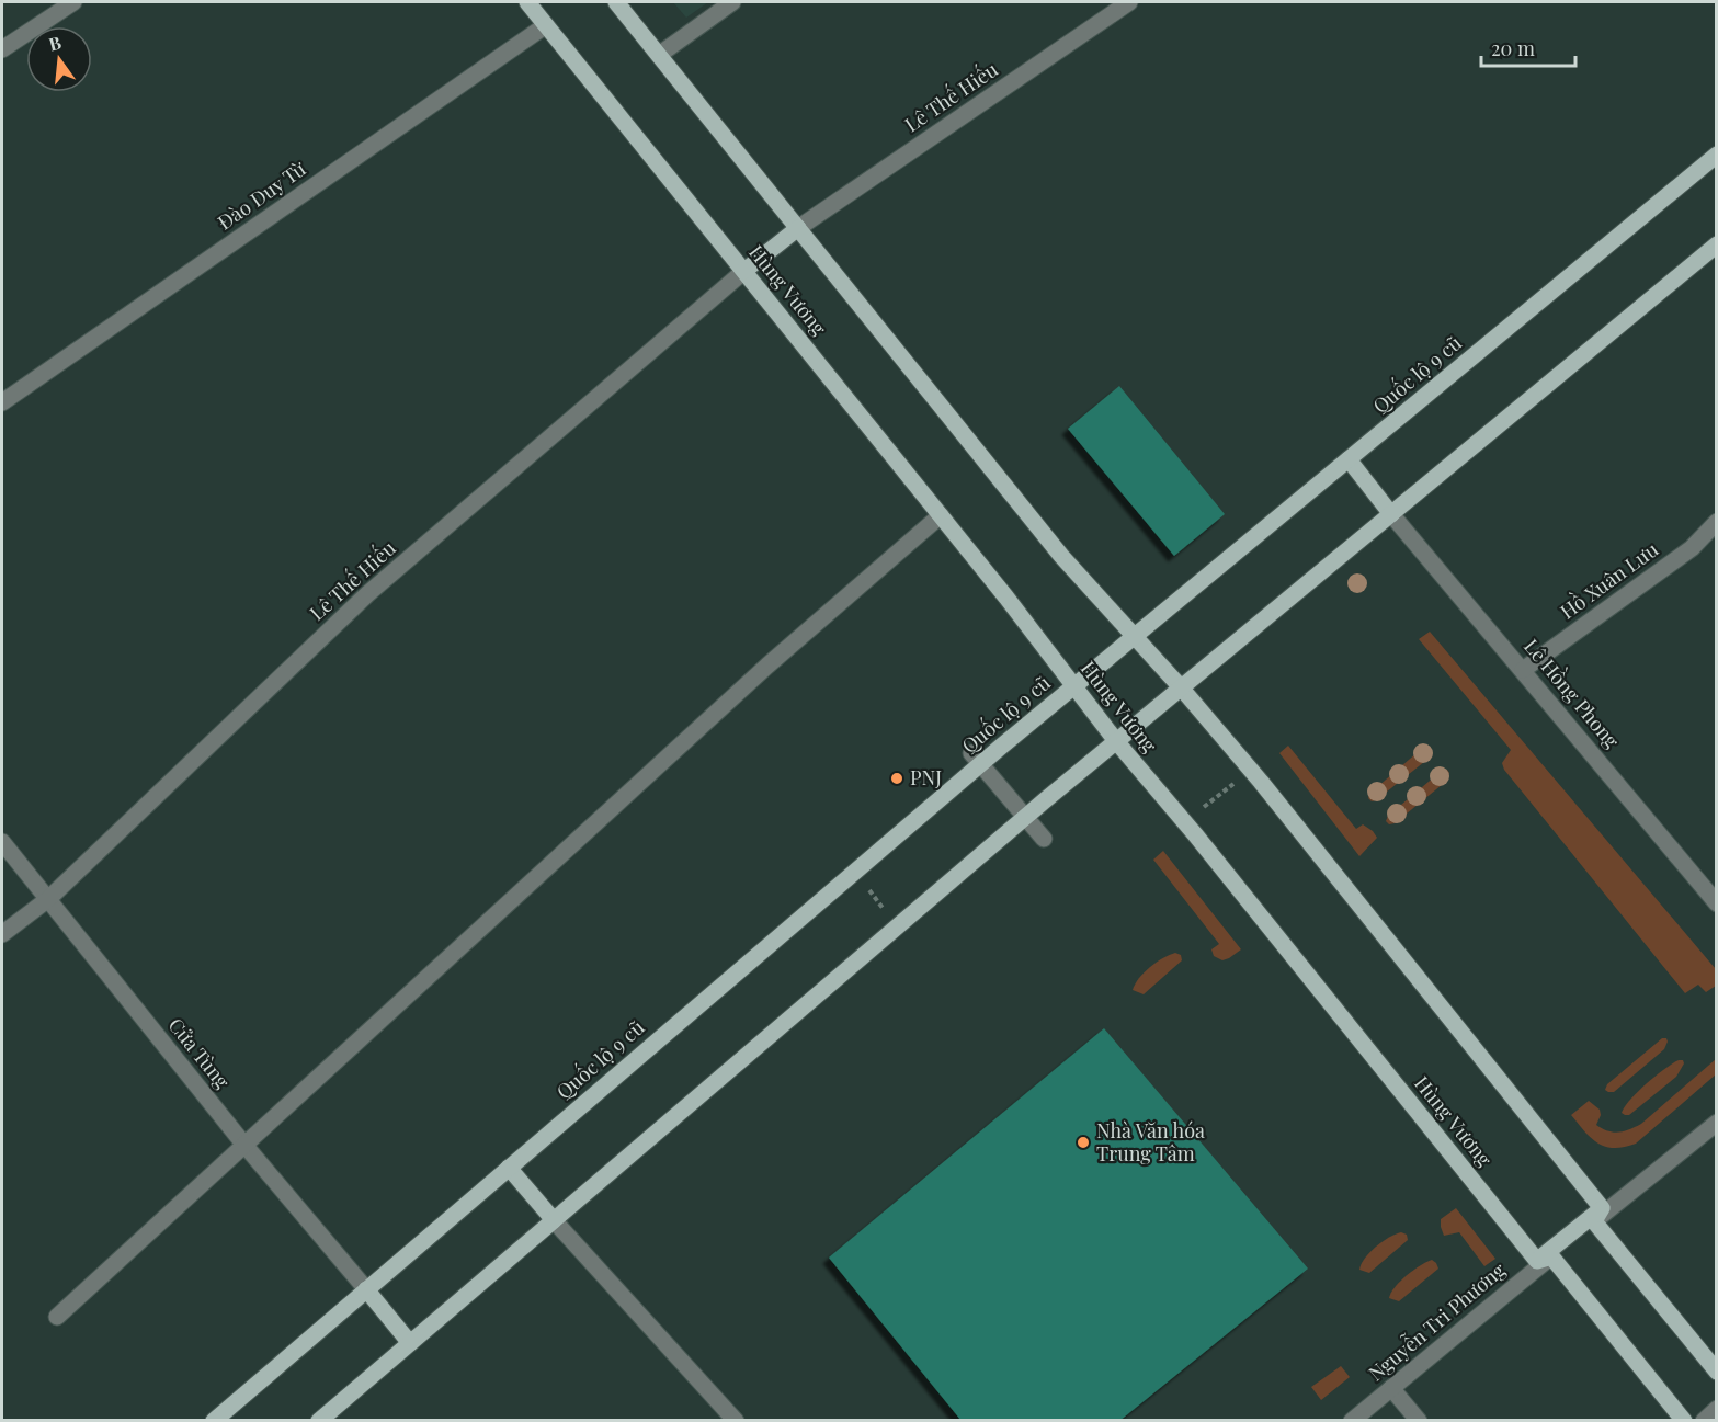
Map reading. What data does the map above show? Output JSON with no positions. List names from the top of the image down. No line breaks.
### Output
{"streets":{"main road":["Hùng Vương","Quốc lộ 9 cũ"],"street":["Lê Thế Hiếu","Đào Duy Từ","Hồ Xuân Lưu","Lê Hồng Phong","Cửa Tùng","Nguyễn Tri Phương"]},"crossings":[["Lê Thế Hiếu","Hùng Vương"],["Lê Thế Hiếu","Cửa Tùng"],["Đào Duy Từ","Hùng Vương"],["Hùng Vương","Quốc lộ 9 cũ"],["Hùng Vương","Nguyễn Tri Phương"],["Quốc lộ 9 cũ","Cửa Tùng"],["Hồ Xuân Lưu","Lê Hồng Phong"]],"places":["PNJ","Nhà Văn hóa Trung Tâm"],"scale_bar":"20 m","north":"top"}
